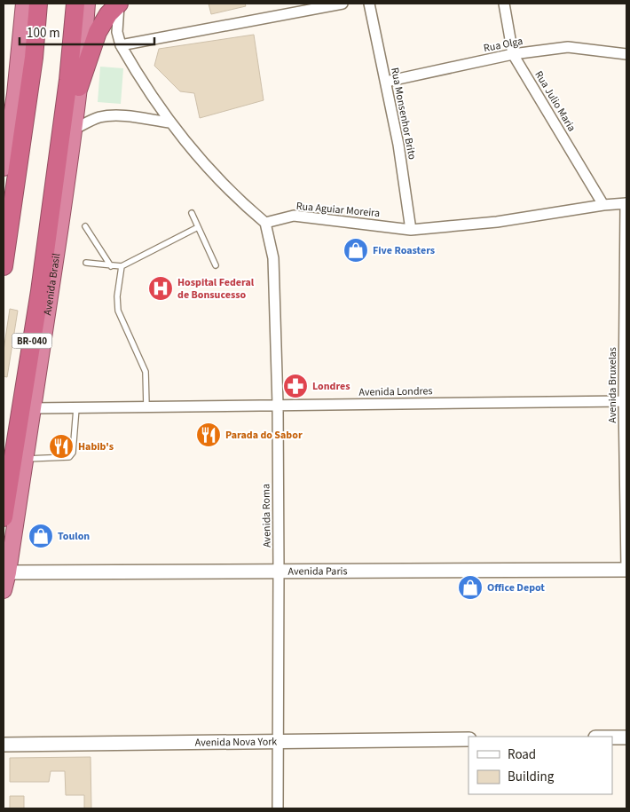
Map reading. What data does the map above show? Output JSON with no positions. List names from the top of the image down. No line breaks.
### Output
{"streets":{"highway":["Avenida Brasil","BR-040"],"main road":["Avenida Paris","Avenida Nova York"],"street":["Rua Olga","Rua Julio Maria","Rua Monsenhor Brito","Rua Aguiar Moreira","Avenida Bruxelas","Avenida Londres","Avenida Roma"]},"crossings":[["Rua Olga","Rua Julio Maria"],["Rua Olga","Rua Monsenhor Brito"],["Rua Julio Maria","Rua Aguiar Moreira"],["Rua Monsenhor Brito","Rua Aguiar Moreira"],["Rua Aguiar Moreira","Avenida Bruxelas"],["Rua Aguiar Moreira","Avenida Roma"],["Avenida Brasil","Avenida Londres"],["Avenida Brasil","Avenida Paris"],["Avenida Bruxelas","Avenida Londres"],["Avenida Bruxelas","Avenida Paris"],["Avenida Londres","Avenida Roma"],["Avenida Roma","Avenida Paris"],["Avenida Roma","Avenida Nova York"]],"places":{"shop":["Five Roasters","Toulon","Office Depot"],"hospital":["Hospital Federal de Bonsucesso"],"pharmacy":["Londres"],"restaurant":["Parada do Sabor","Habib's"]},"legend":["Road","Building"],"scale_bar":"100 m"}
